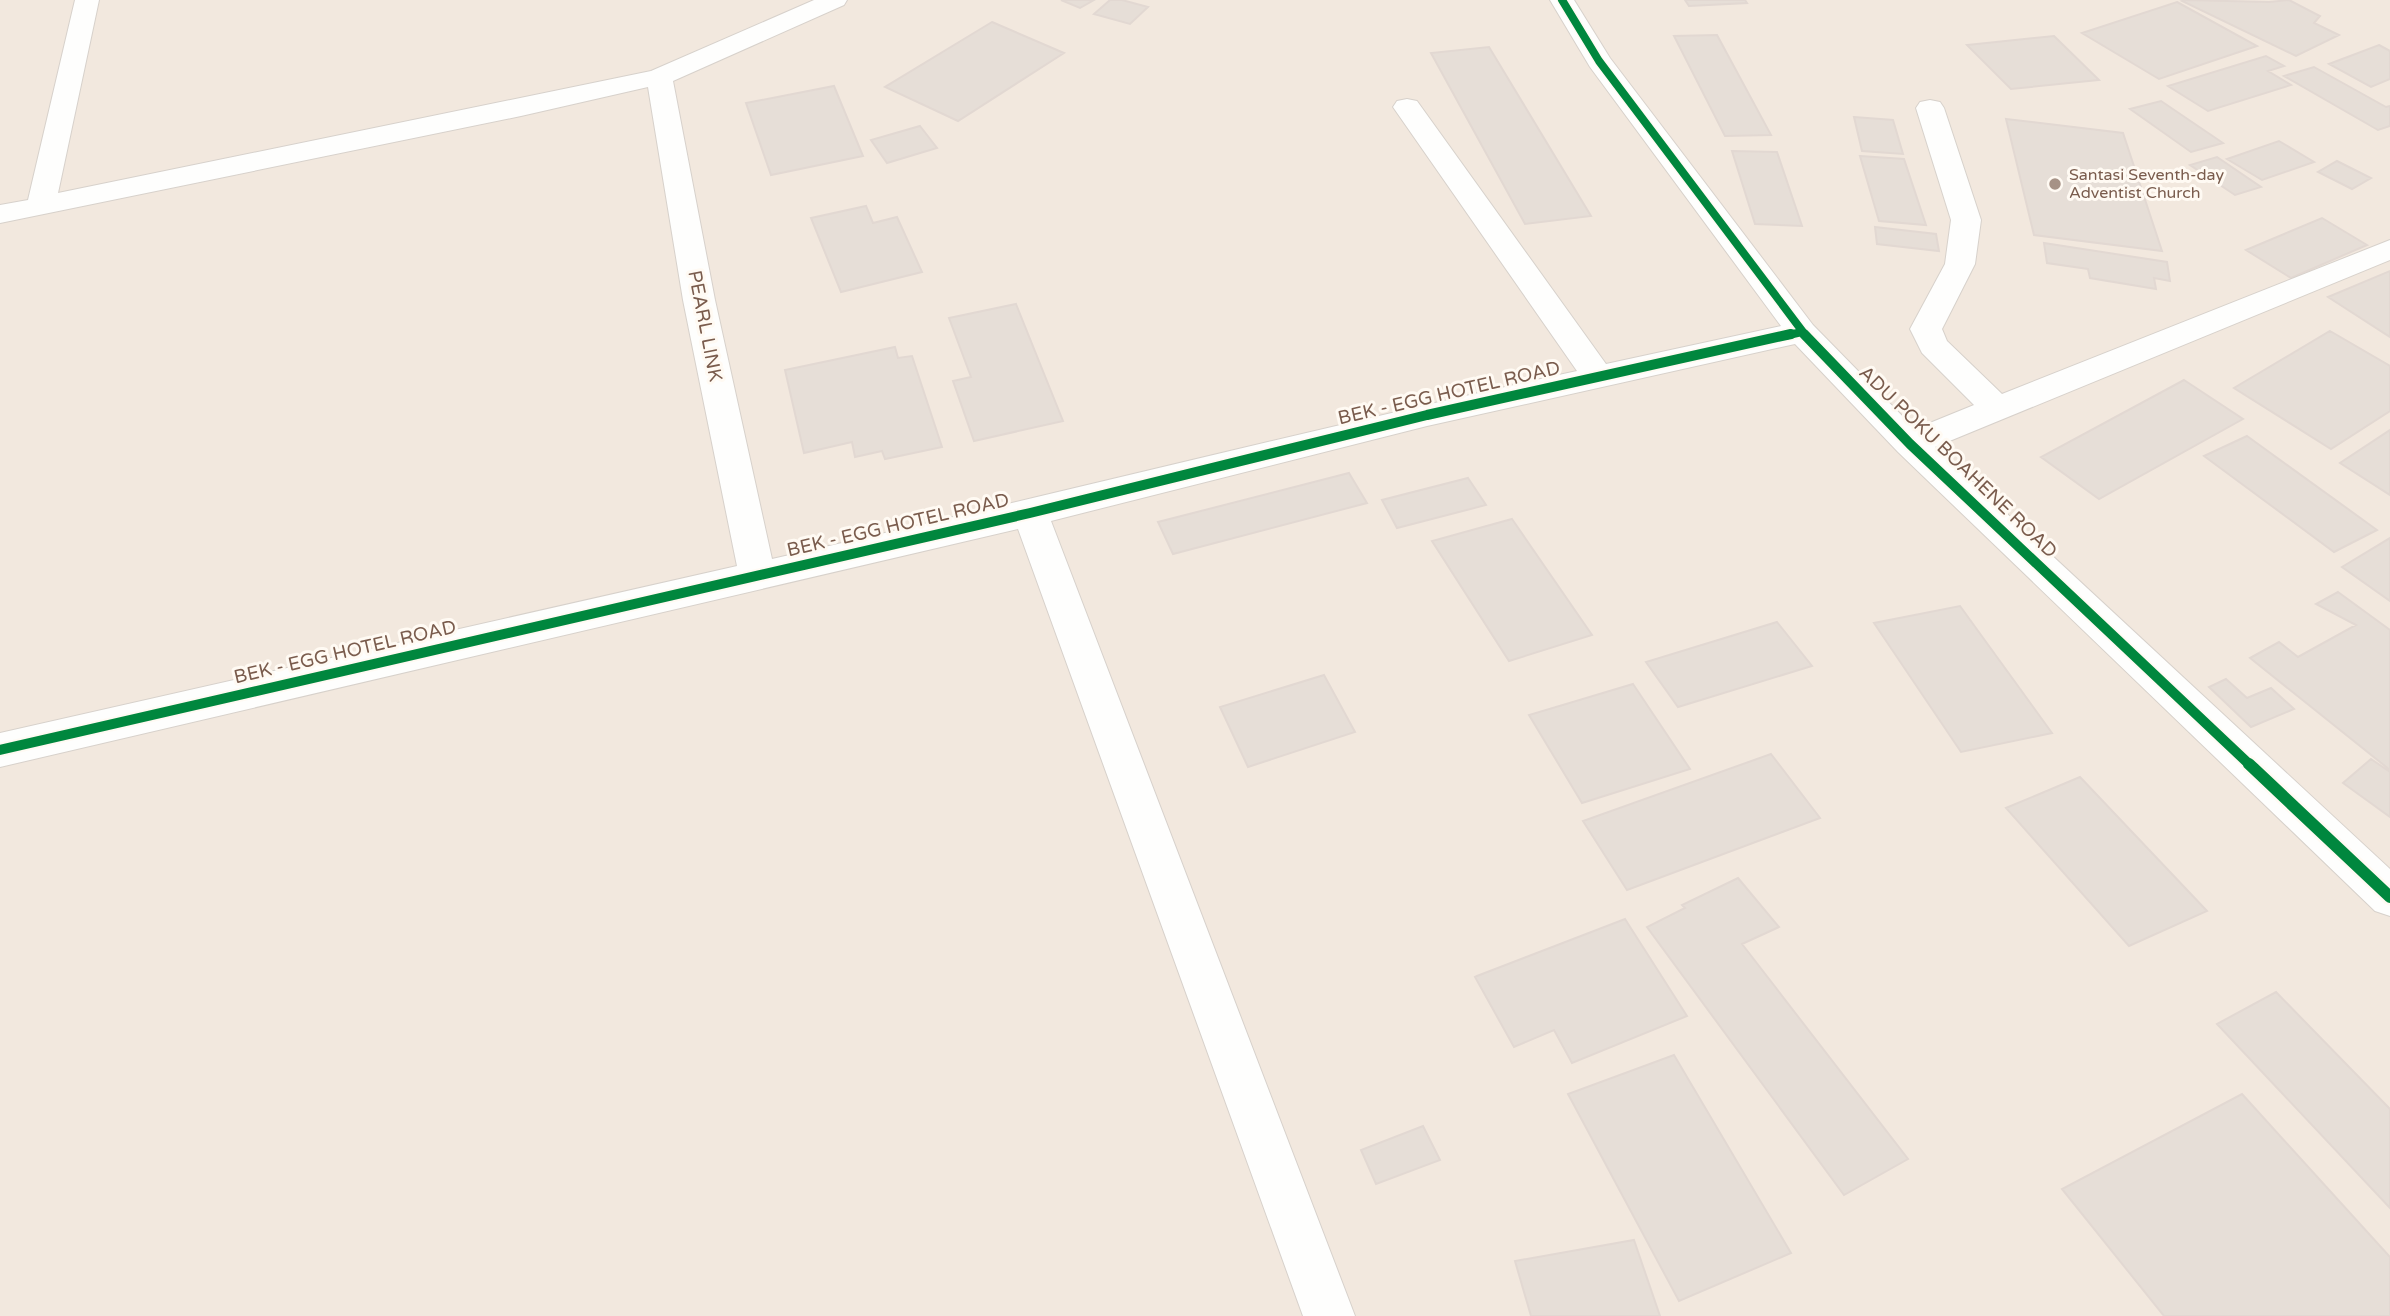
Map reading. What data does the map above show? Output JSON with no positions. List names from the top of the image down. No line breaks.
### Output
{"streets":{"street":["PEARL LINK","BEK - EGG HOTEL ROAD","ADU POKU BOAHENE ROAD"]},"crossings":[["PEARL LINK","BEK - EGG HOTEL ROAD"],["BEK - EGG HOTEL ROAD","ADU POKU BOAHENE ROAD"]],"places":["Santasi Seventh-day Adventist Church"]}
